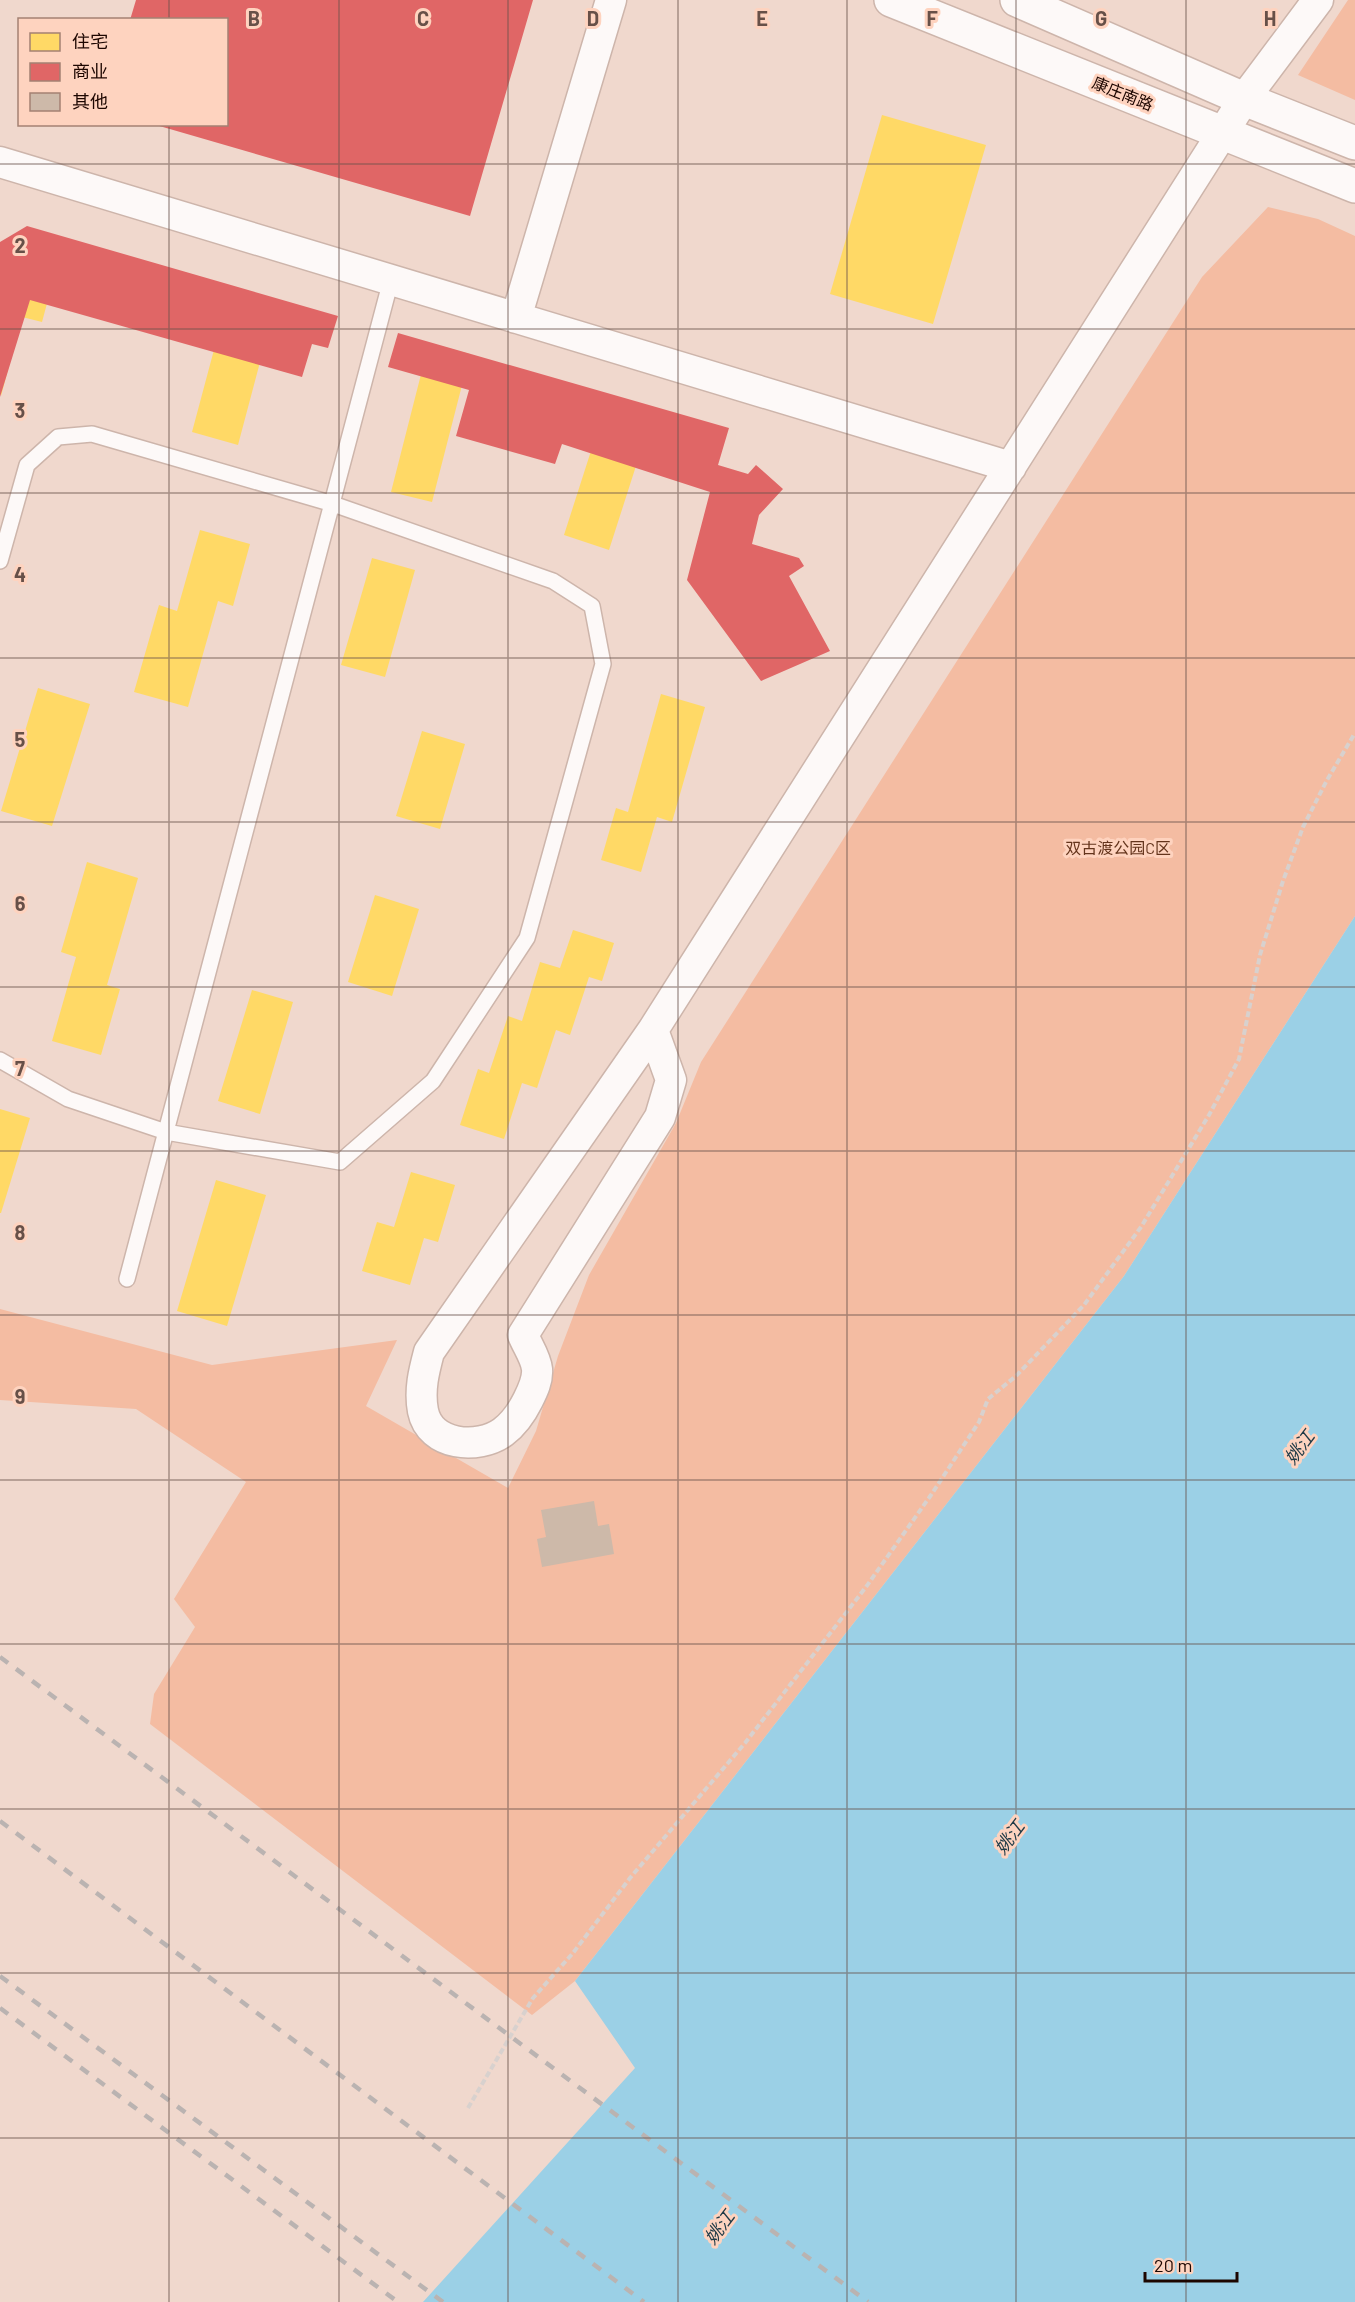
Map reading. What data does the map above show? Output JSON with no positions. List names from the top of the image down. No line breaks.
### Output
{"streets":{"main road":["康庄南路"]},"water":["姚江"],"parks":["双古渡公园C区"],"legend":["住宅","商业","其他"],"scale_bar":"20 m","grid":{"columns":["B","C","D","E","F","G","H"],"rows":["2","3","4","5","6","7","8","9"]}}
